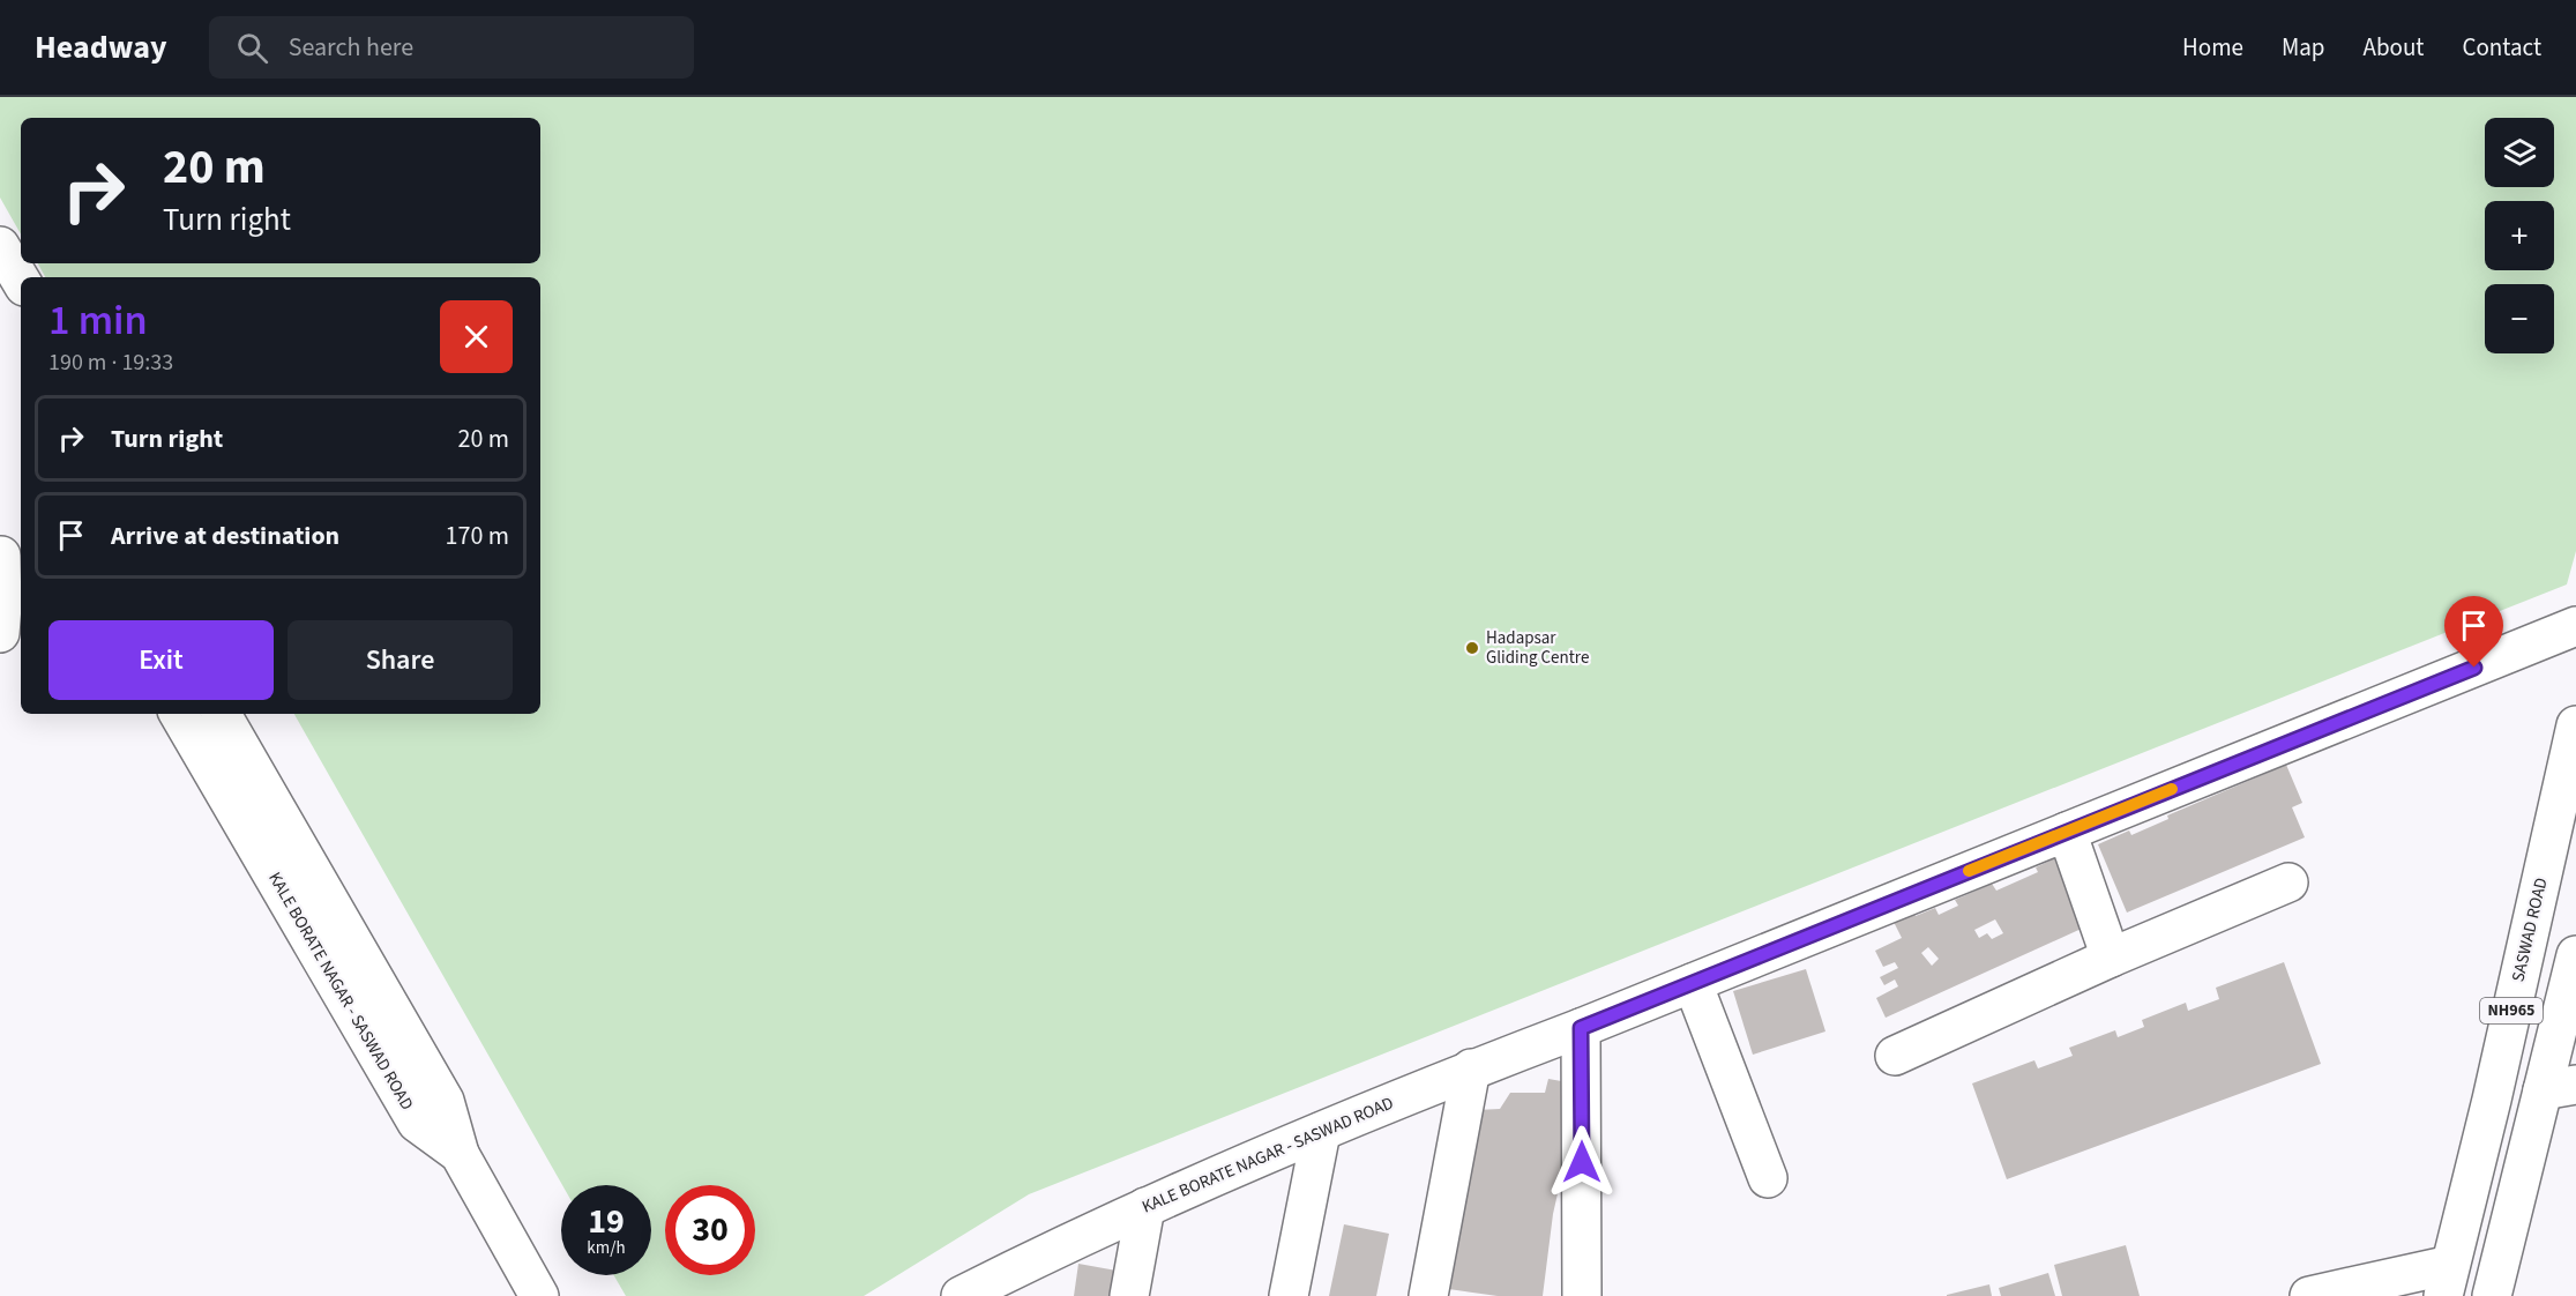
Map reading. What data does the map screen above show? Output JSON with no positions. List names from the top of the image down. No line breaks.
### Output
{"streets":{"main road":["SASWAD ROAD","KALE BORATE NAGAR - SASWAD ROAD","NH965"]},"places":["Hadapsar Gliding Centre"],"page":{"header":"Headway","search":"Search here","nav":["Home","Map","About","Contact"],"map_buttons":["+","−"],"turn":["20 m","Turn right"],"heading":["1 min","190 m · 19:33"],"list":[{"name":"Turn right","value":"20 m"},{"name":"Arrive at destination","value":"170 m"}],"buttons":["Exit","Share"],"speed":"19 km/h","limit":"30"}}
